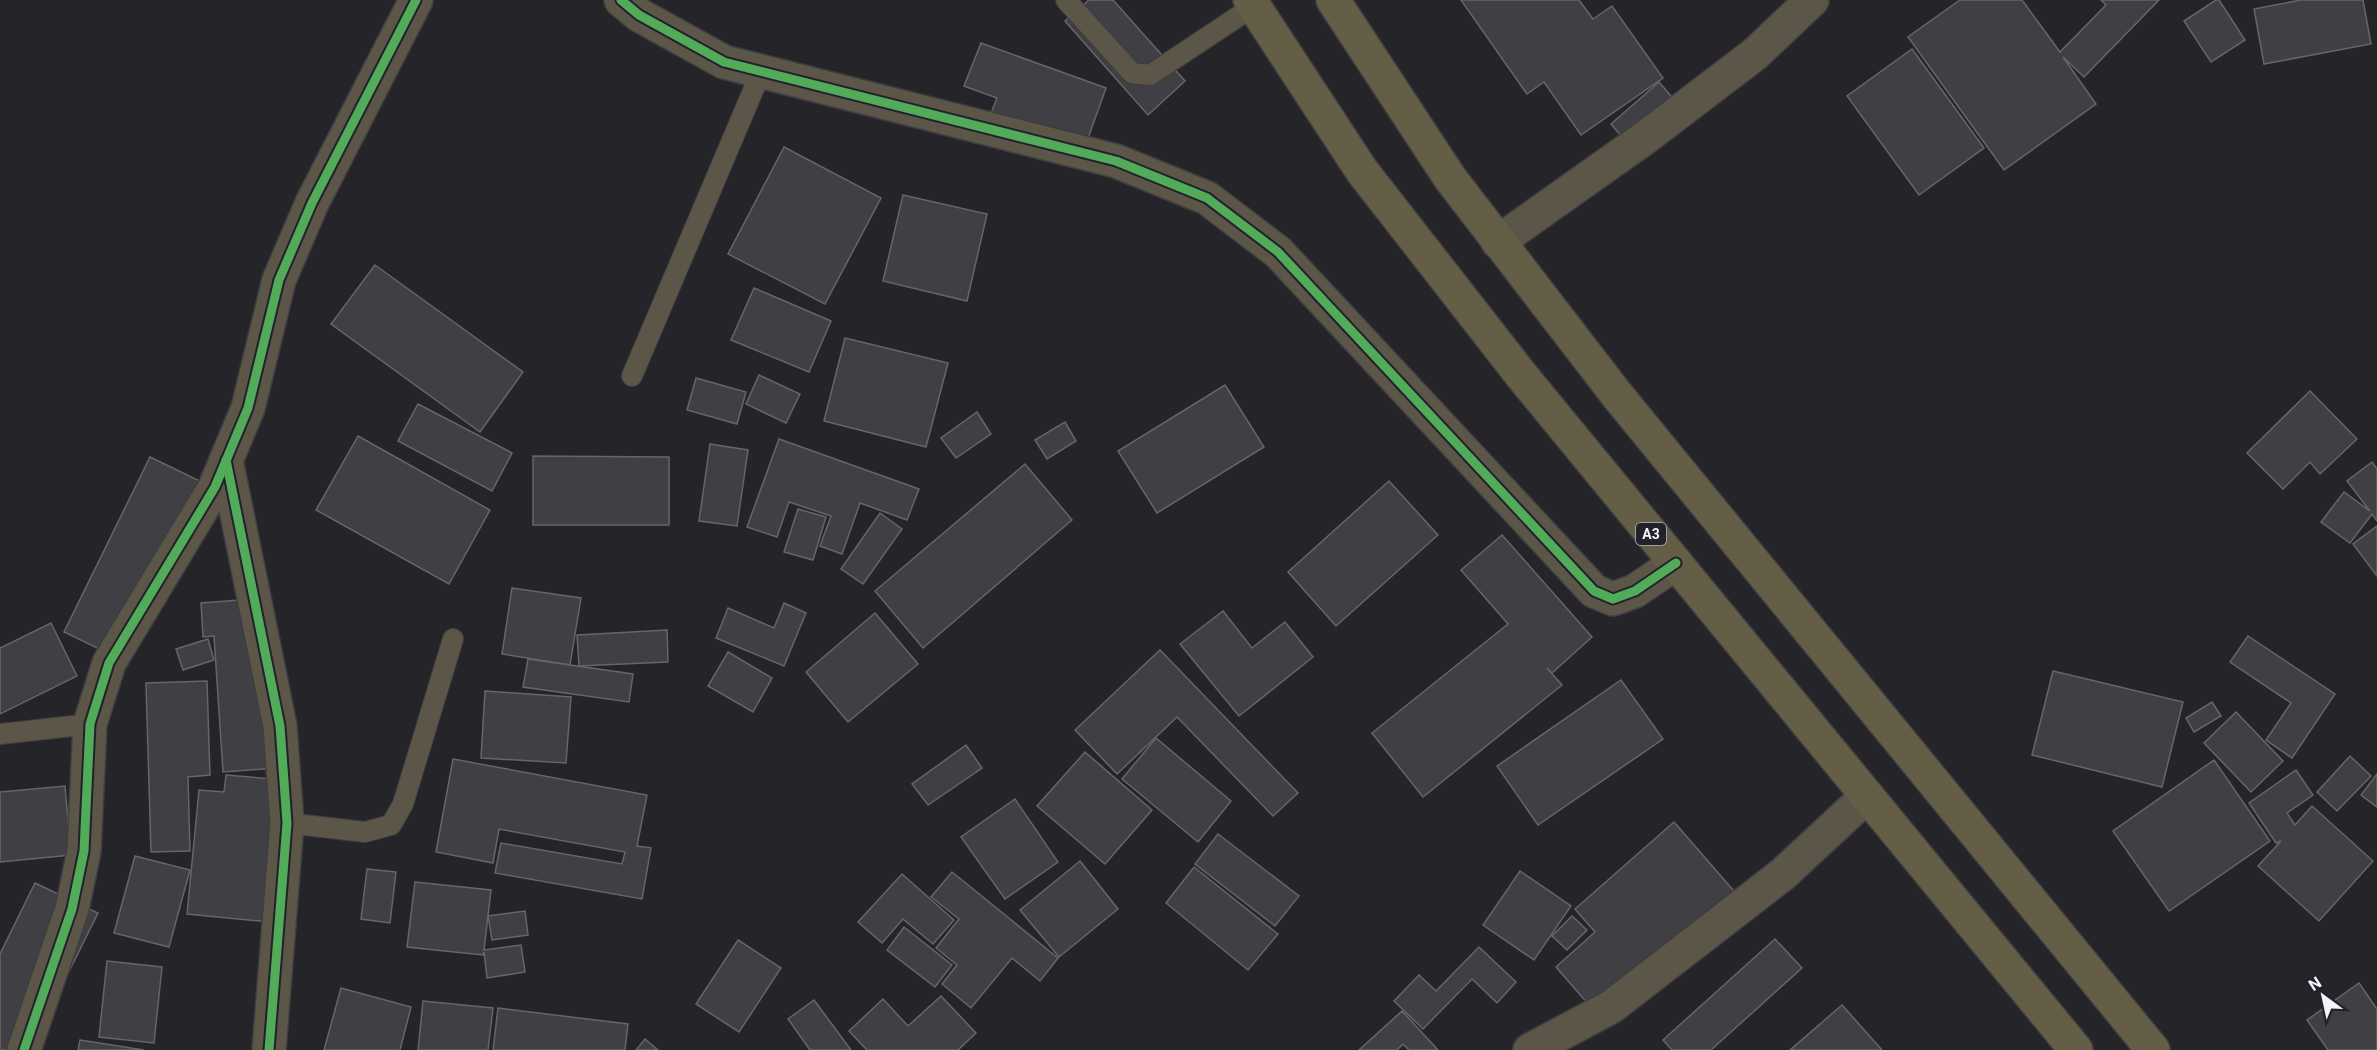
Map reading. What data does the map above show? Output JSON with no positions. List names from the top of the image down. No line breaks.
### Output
{"streets":{"highway":["A3"]},"north":"top left"}
